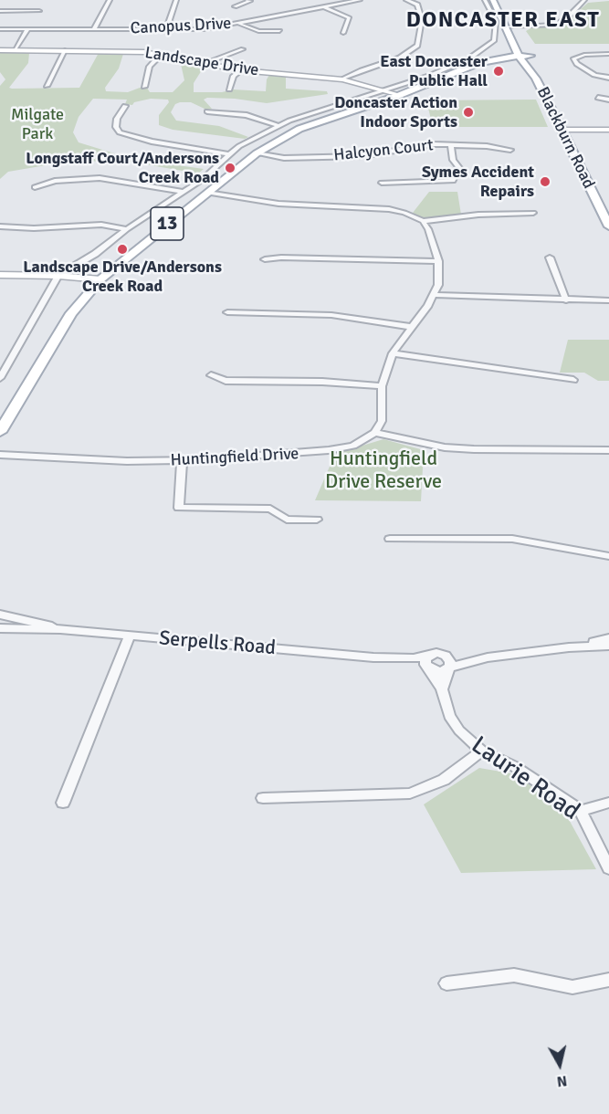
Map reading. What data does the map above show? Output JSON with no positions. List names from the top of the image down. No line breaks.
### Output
{"streets":{"main road":["Blackburn Road","13"],"street":["Canopus Drive","Landscape Drive","Halcyon Court","Huntingfield Drive","Serpells Road","Laurie Road"]},"crossings":[["Landscape Drive","13"],["Blackburn Road","13"],["Halcyon Court","13"],["Serpells Road","Laurie Road"]],"districts":["DONCASTER EAST"],"parks":["Milgate Park","Huntingfield Drive Reserve"],"places":["East Doncaster Public Hall","Doncaster Action Indoor Sports","Longstaff Court/Andersons Creek Road","Symes Accident Repairs","Landscape Drive/Andersons Creek Road"],"north":"bottom"}
